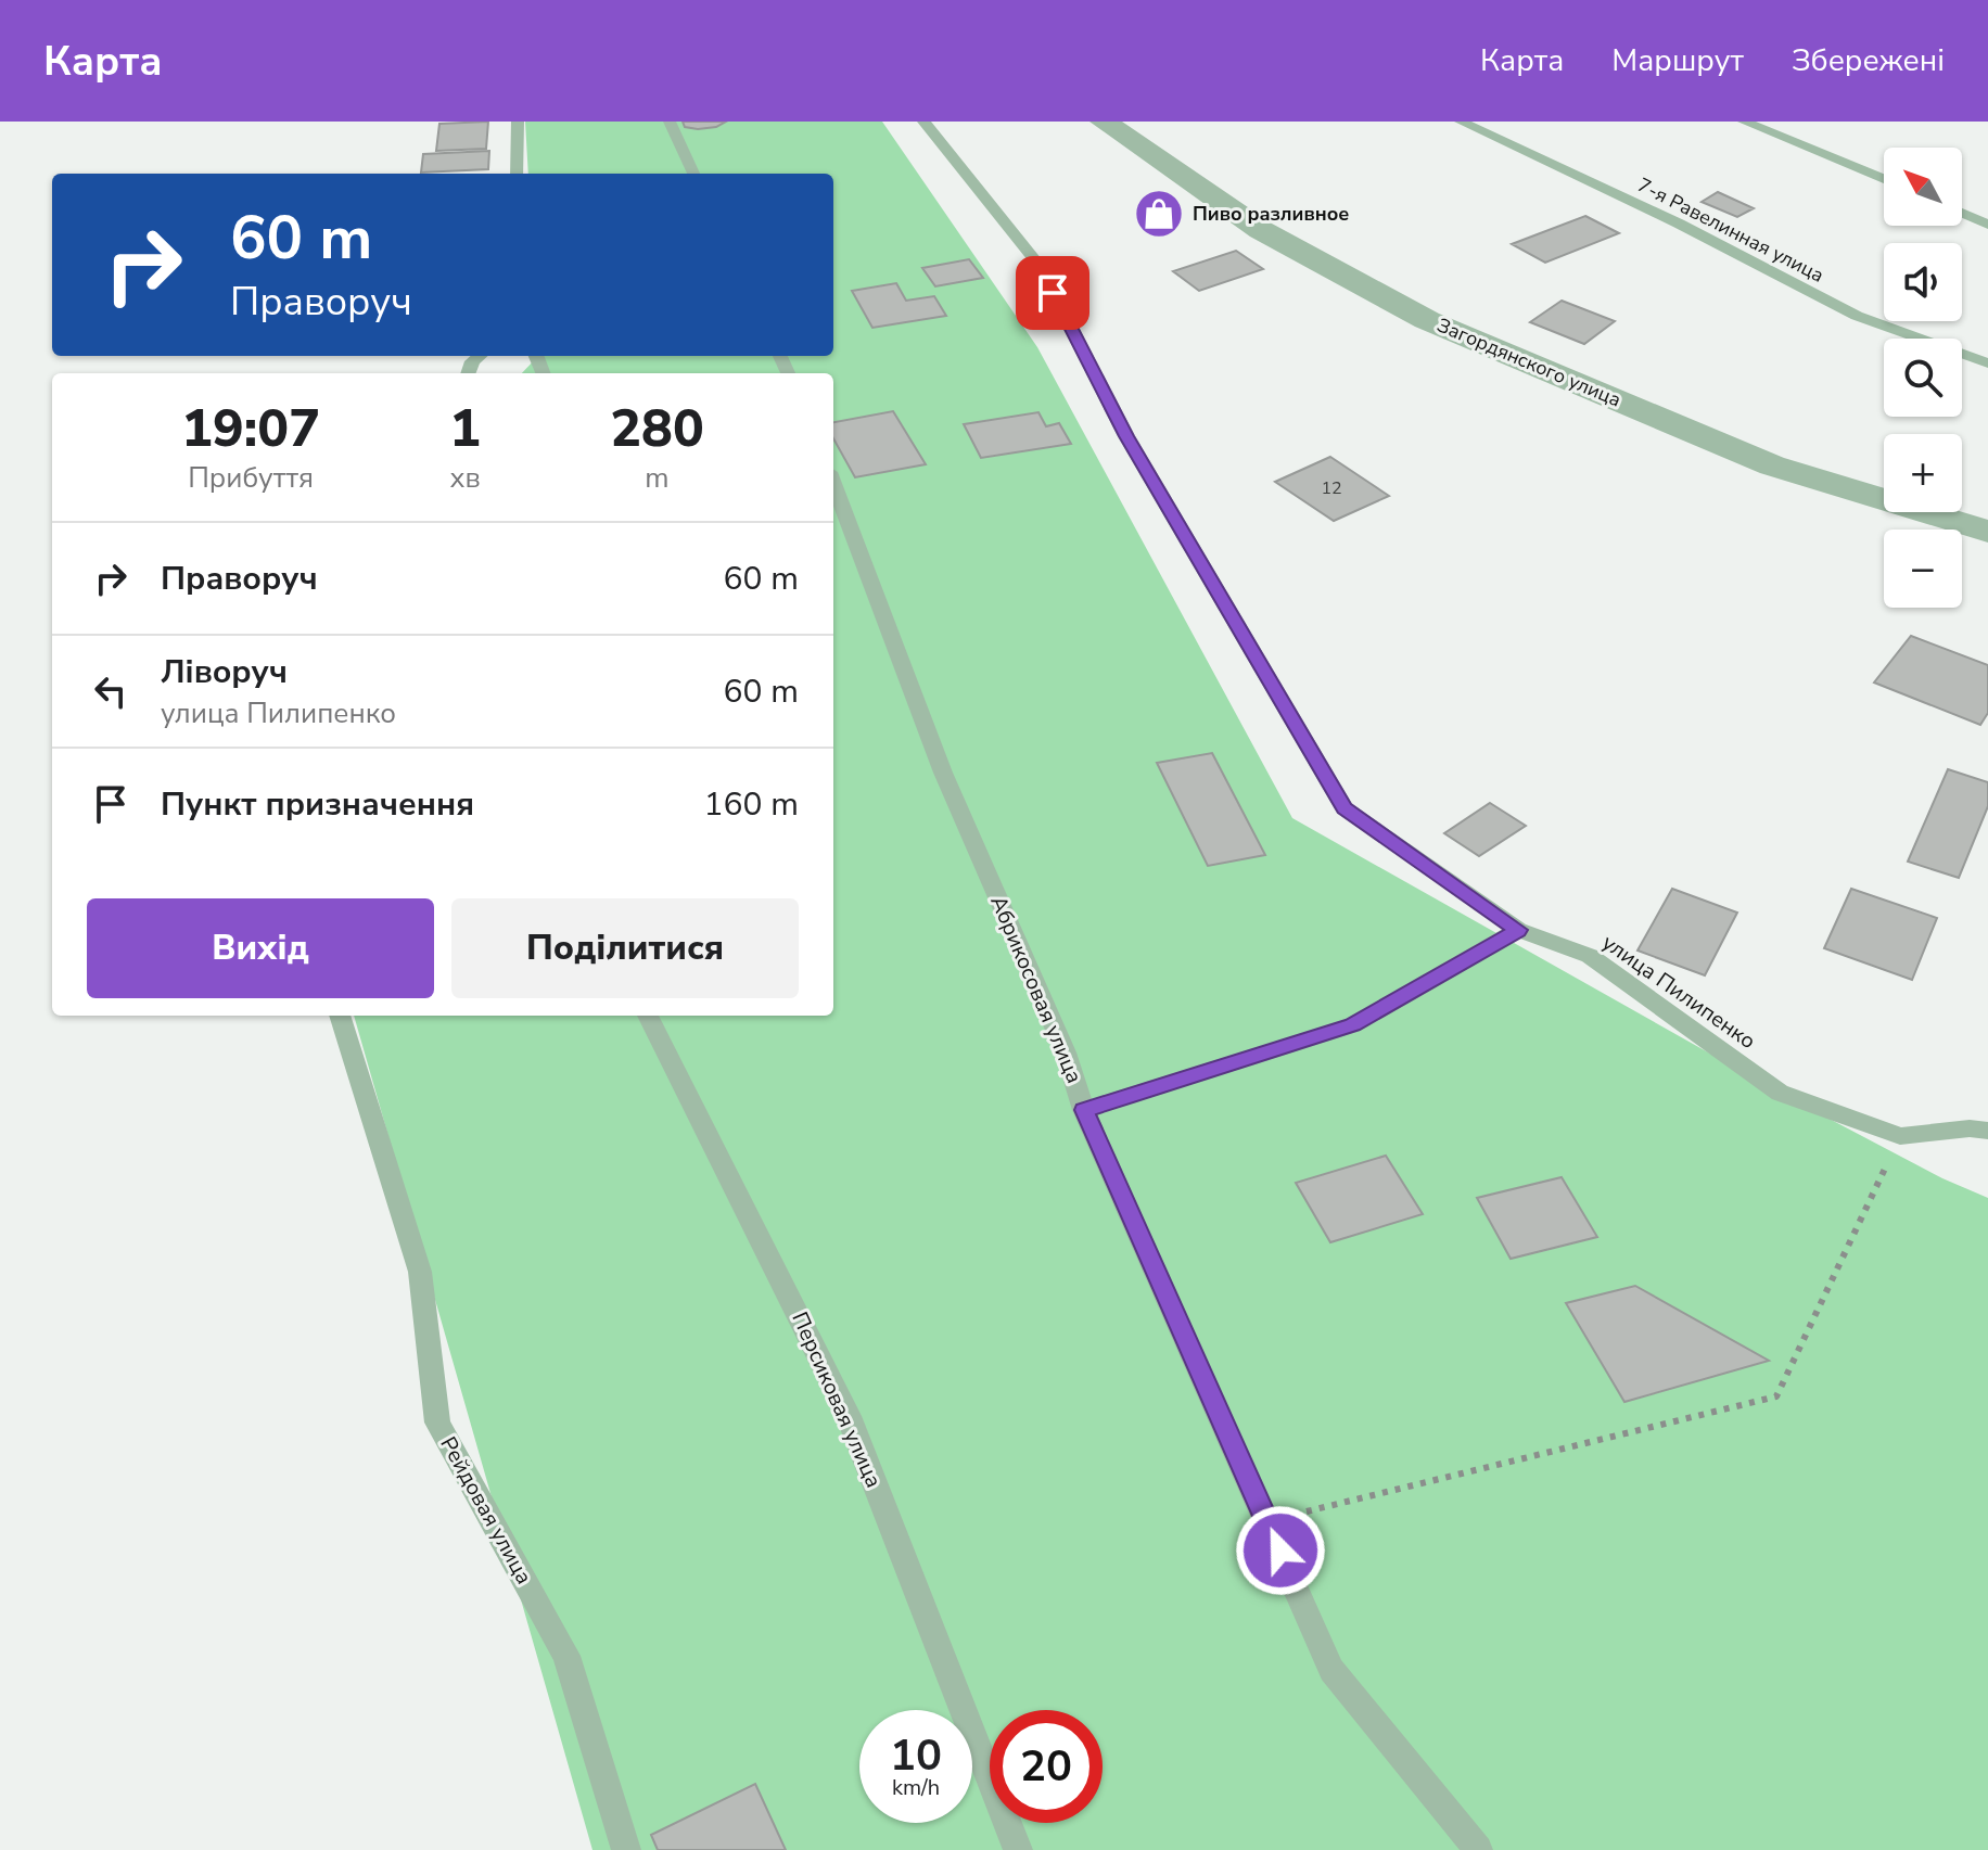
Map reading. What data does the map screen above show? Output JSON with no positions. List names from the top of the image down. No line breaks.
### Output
{"streets":{"street":["Загордянского улица"],"lane":["7-я Равелинная улица","Абрикосовая улица","улица Пилипенко","Персиковая улица","Рейдовая улица"]},"places":{"shop":["Пиво разливное"]},"house_numbers":["12"],"north":"top left","page":{"header":"Карта","nav":["Карта","Маршрут","Збережені"],"map_buttons":["+","−"],"turn":["60 m","Праворуч"],"eta":["19:07","Прибуття","1","хв","280","m"],"list":[{"name":"Праворуч","value":"60 m"},{"name":"Ліворуч","note":"улица Пилипенко","value":"60 m"},{"name":"Пункт призначення","value":"160 m"}],"buttons":["Вихід","Поділитися"],"speed":"10 km/h","limit":"20"}}
